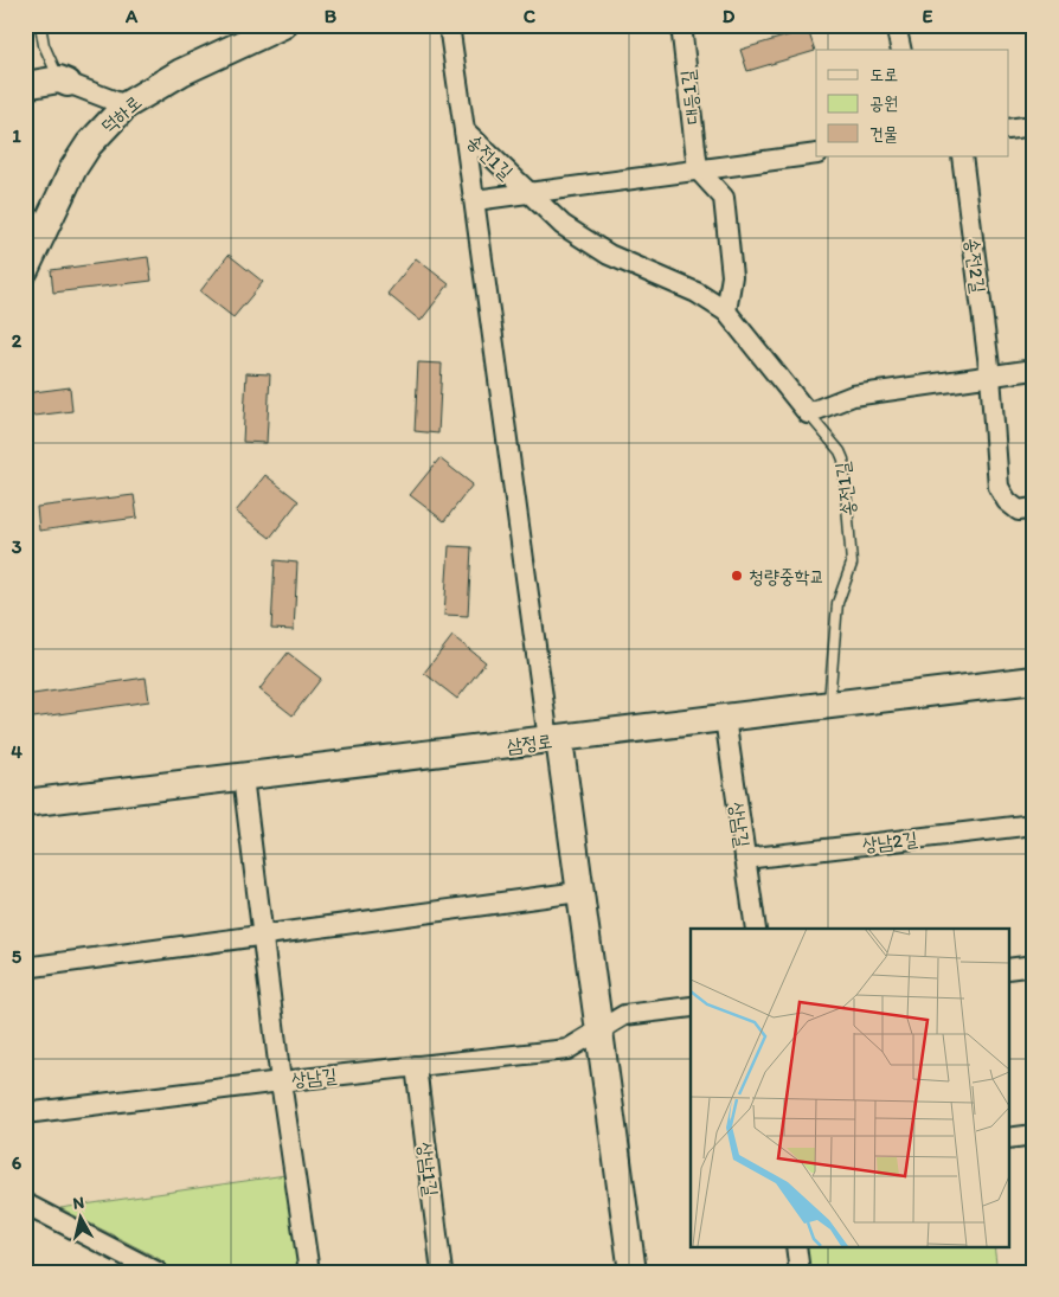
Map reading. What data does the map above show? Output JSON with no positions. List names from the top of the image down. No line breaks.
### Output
{"streets":{"street":["대등1길","덕하로","송전1길","송전2길","삼정로","상남길","상남2길","상남1길"]},"crossings":[["송전1길","삼정로"],["삼정로","상남길"],["상남길","상남2길"],["상남길","상남1길"]],"places":["청량중학교"],"legend":["도로","공원","건물"],"north":"top","grid":{"columns":["A","B","C","D","E"],"rows":["1","2","3","4","5","6"]}}
